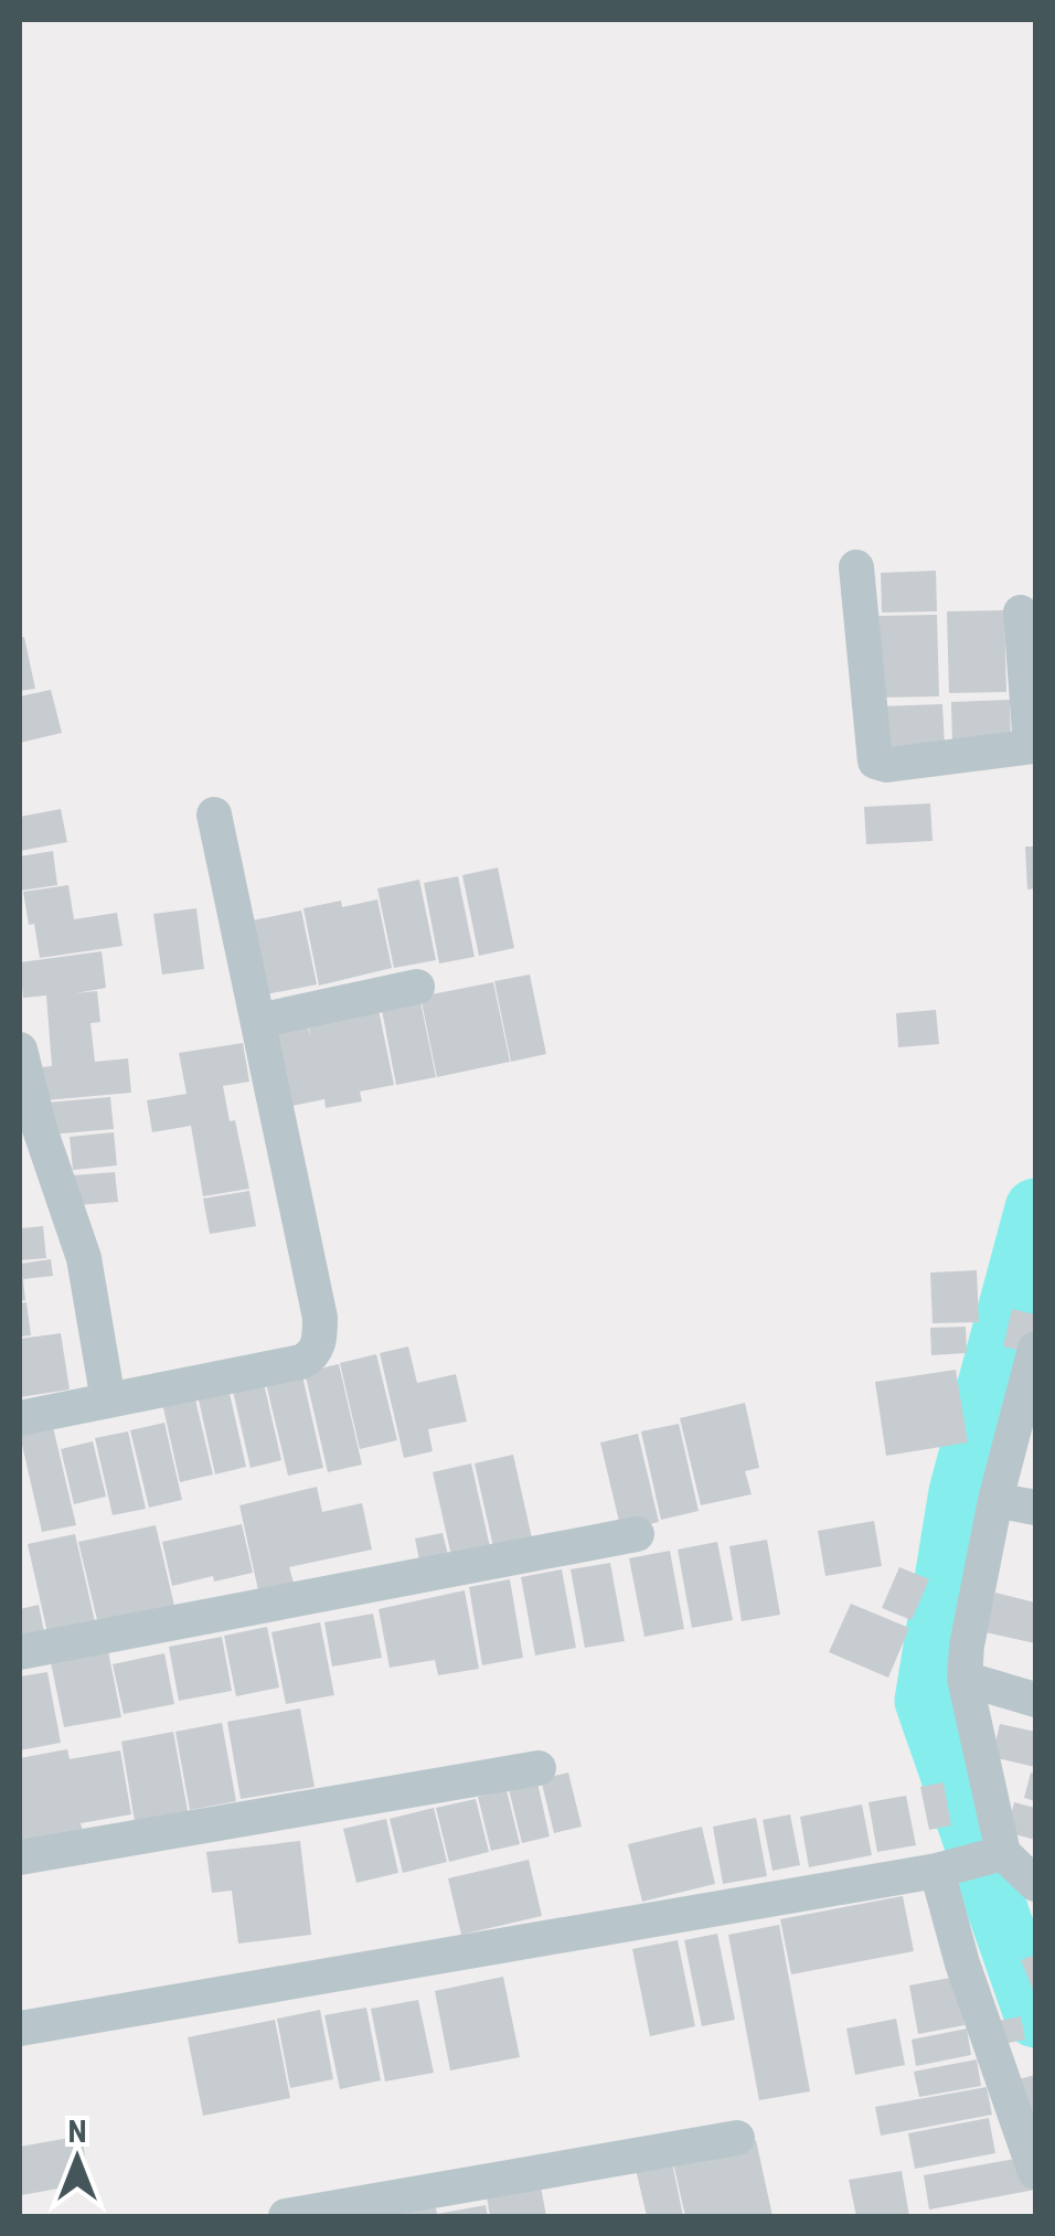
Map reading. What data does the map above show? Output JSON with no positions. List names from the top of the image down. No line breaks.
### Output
{"north":"top"}
